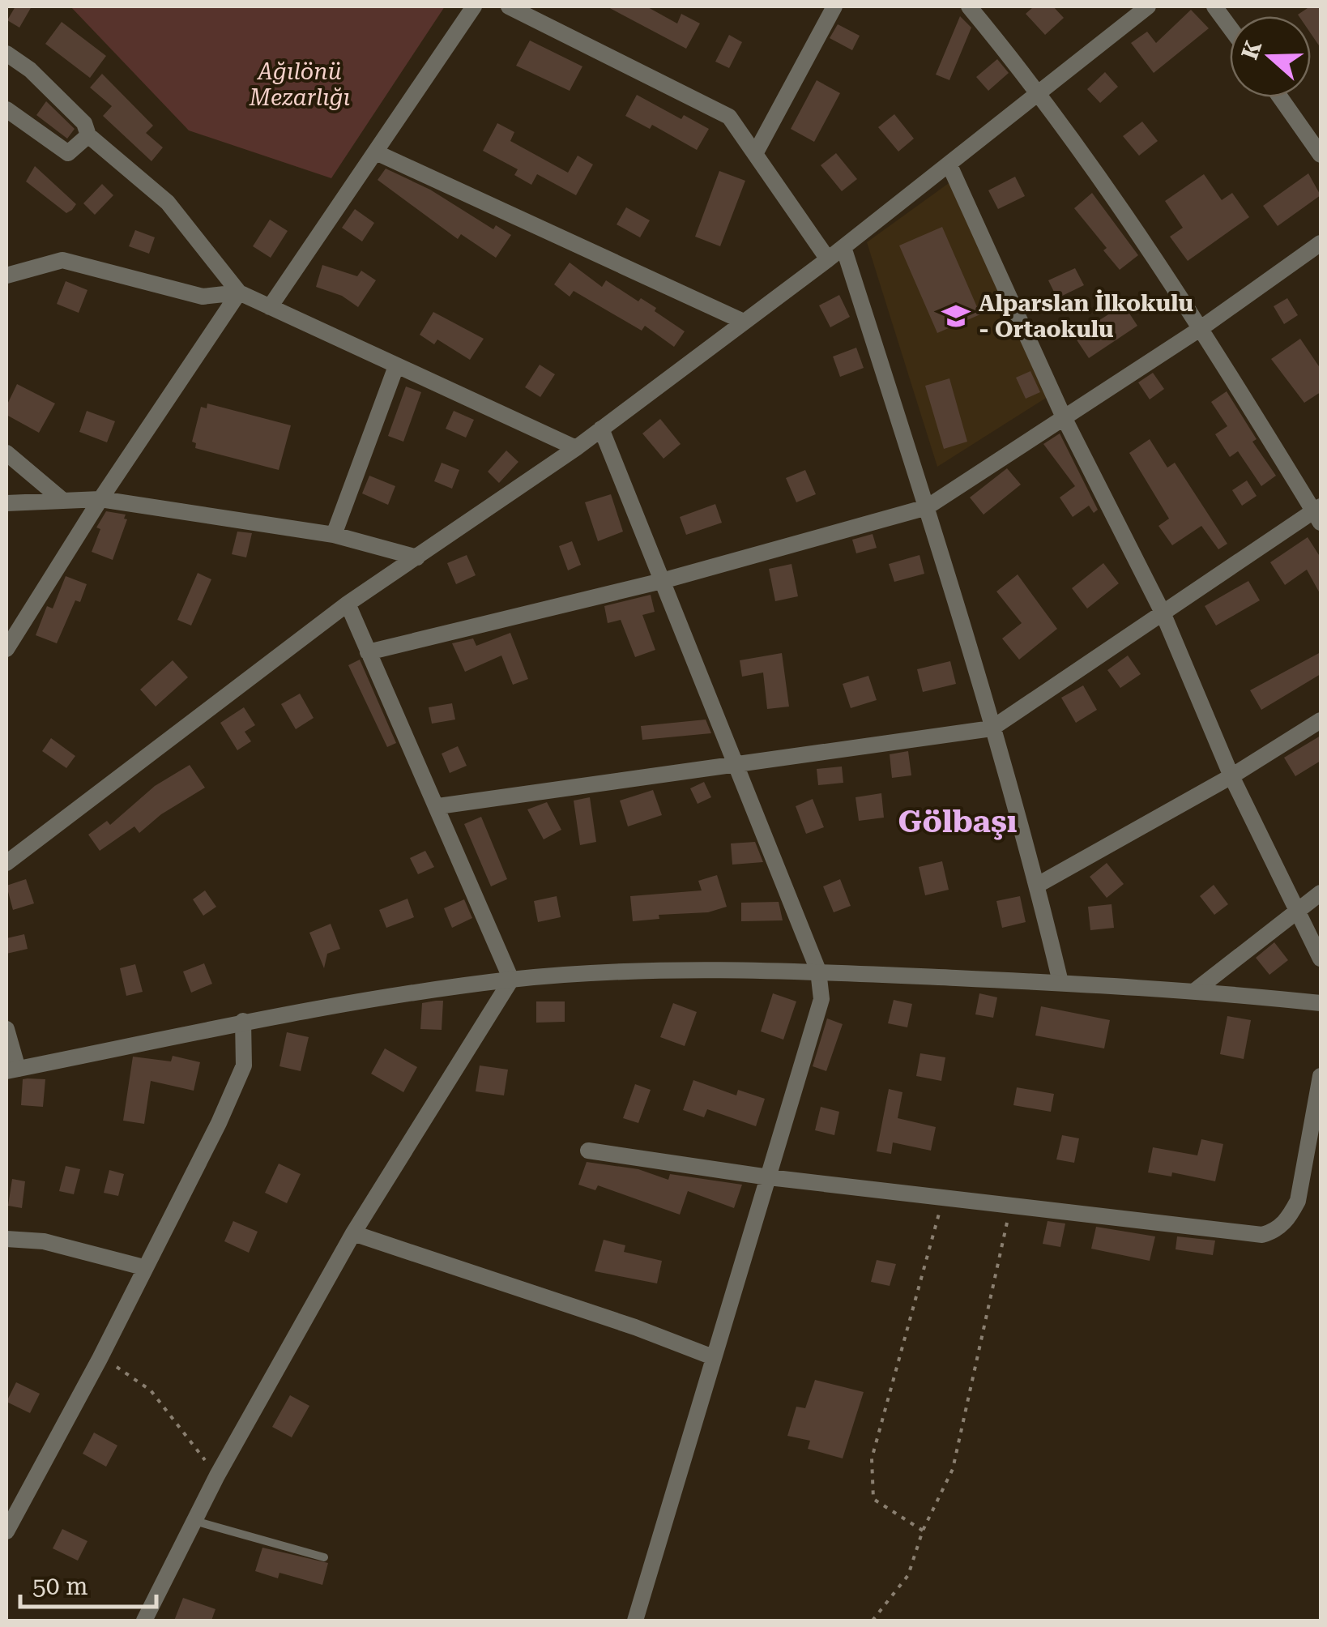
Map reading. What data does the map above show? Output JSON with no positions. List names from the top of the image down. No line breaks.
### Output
{"districts":["Gölbaşı"],"parks":["Ağılönü Mezarlığı"],"places":{"school or university":["Alparslan İlkokulu - Ortaokulu"]},"scale_bar":"50 m","north":"left"}
